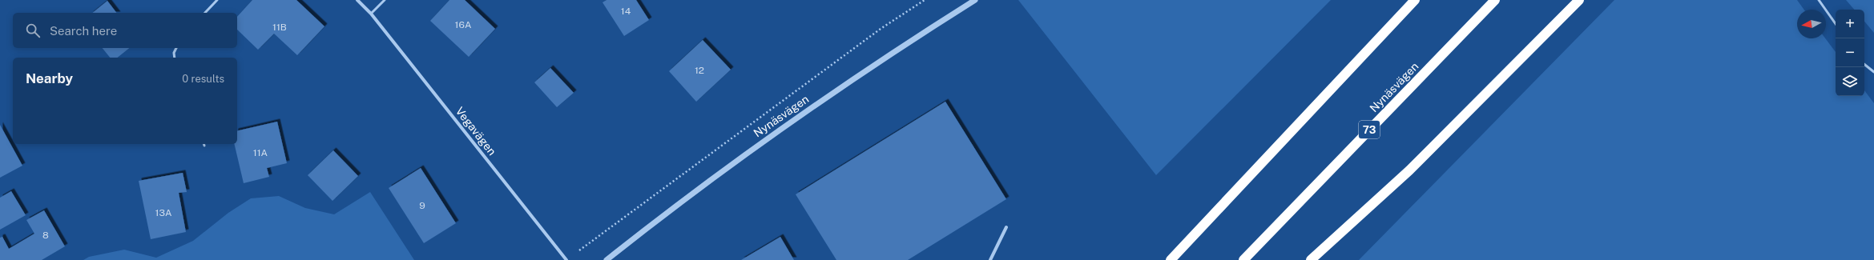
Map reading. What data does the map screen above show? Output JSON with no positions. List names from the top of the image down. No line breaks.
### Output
{"streets":{"highway":["Nynäsvägen","73"],"street":["Vegavägen"]},"house_numbers":["14","16A","11B","12","11A","9","13A","8"],"north":"left","page":{"map_buttons":["+","−"],"search":"Search here","heading":["Nearby","0 results"]}}
